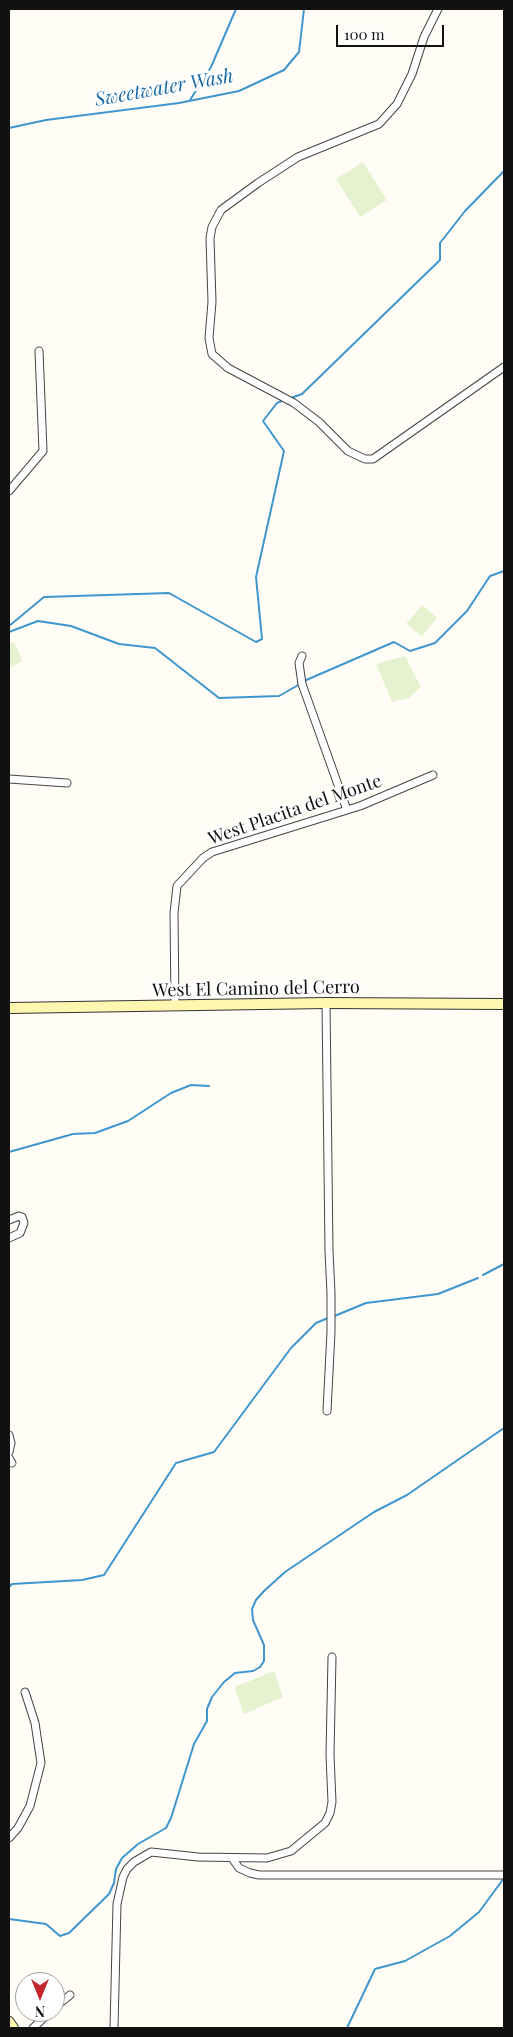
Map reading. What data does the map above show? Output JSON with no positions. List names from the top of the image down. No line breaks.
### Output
{"streets":{"street":["West Placita del Monte","West El Camino del Cerro"]},"crossings":[["West Placita del Monte","West El Camino del Cerro"]],"water":["Sweetwater Wash"],"scale_bar":"100 m","north":"bottom"}
